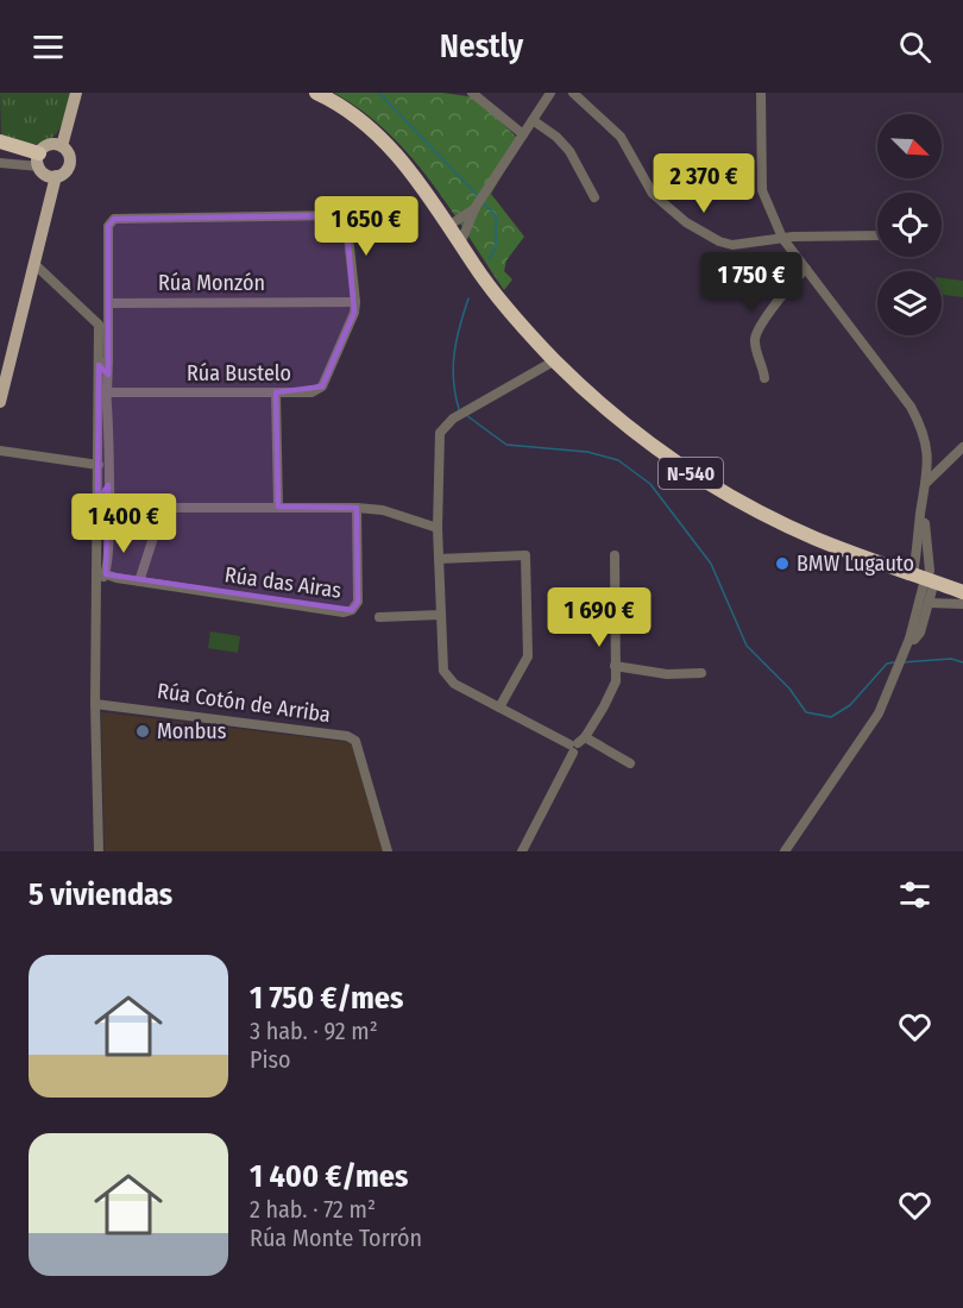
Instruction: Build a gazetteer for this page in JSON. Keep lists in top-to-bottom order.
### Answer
{
  "streets": {
    "highway": ["N-540"],
    "street": [
      "Rúa Monzón",
      "Rúa Bustelo",
      "Rúa das Airas",
      "Rúa Cotón de Arriba"
    ]
  },
  "crossings": [
    ["Rúa Monzón", "Rúa Bustelo"]
  ],
  "places": ["BMW Lugauto", "Monbus"],
  "north": "bottom right",
  "page": {
    "header": "Nestly",
    "price": [
      "2 370 €",
      "1 650 €",
      "1 750 €",
      "1 400 €",
      "1 690 €"
    ],
    "heading": "5 viviendas",
    "list": [
      {
        "name": "1 750 €/mes",
        "note": "3 hab. · 92 m² · Piso"
      },
      {
        "name": "1 400 €/mes",
        "note": "2 hab. · 72 m² · Rúa Monte Torrón"
      }
    ]
  }
}
